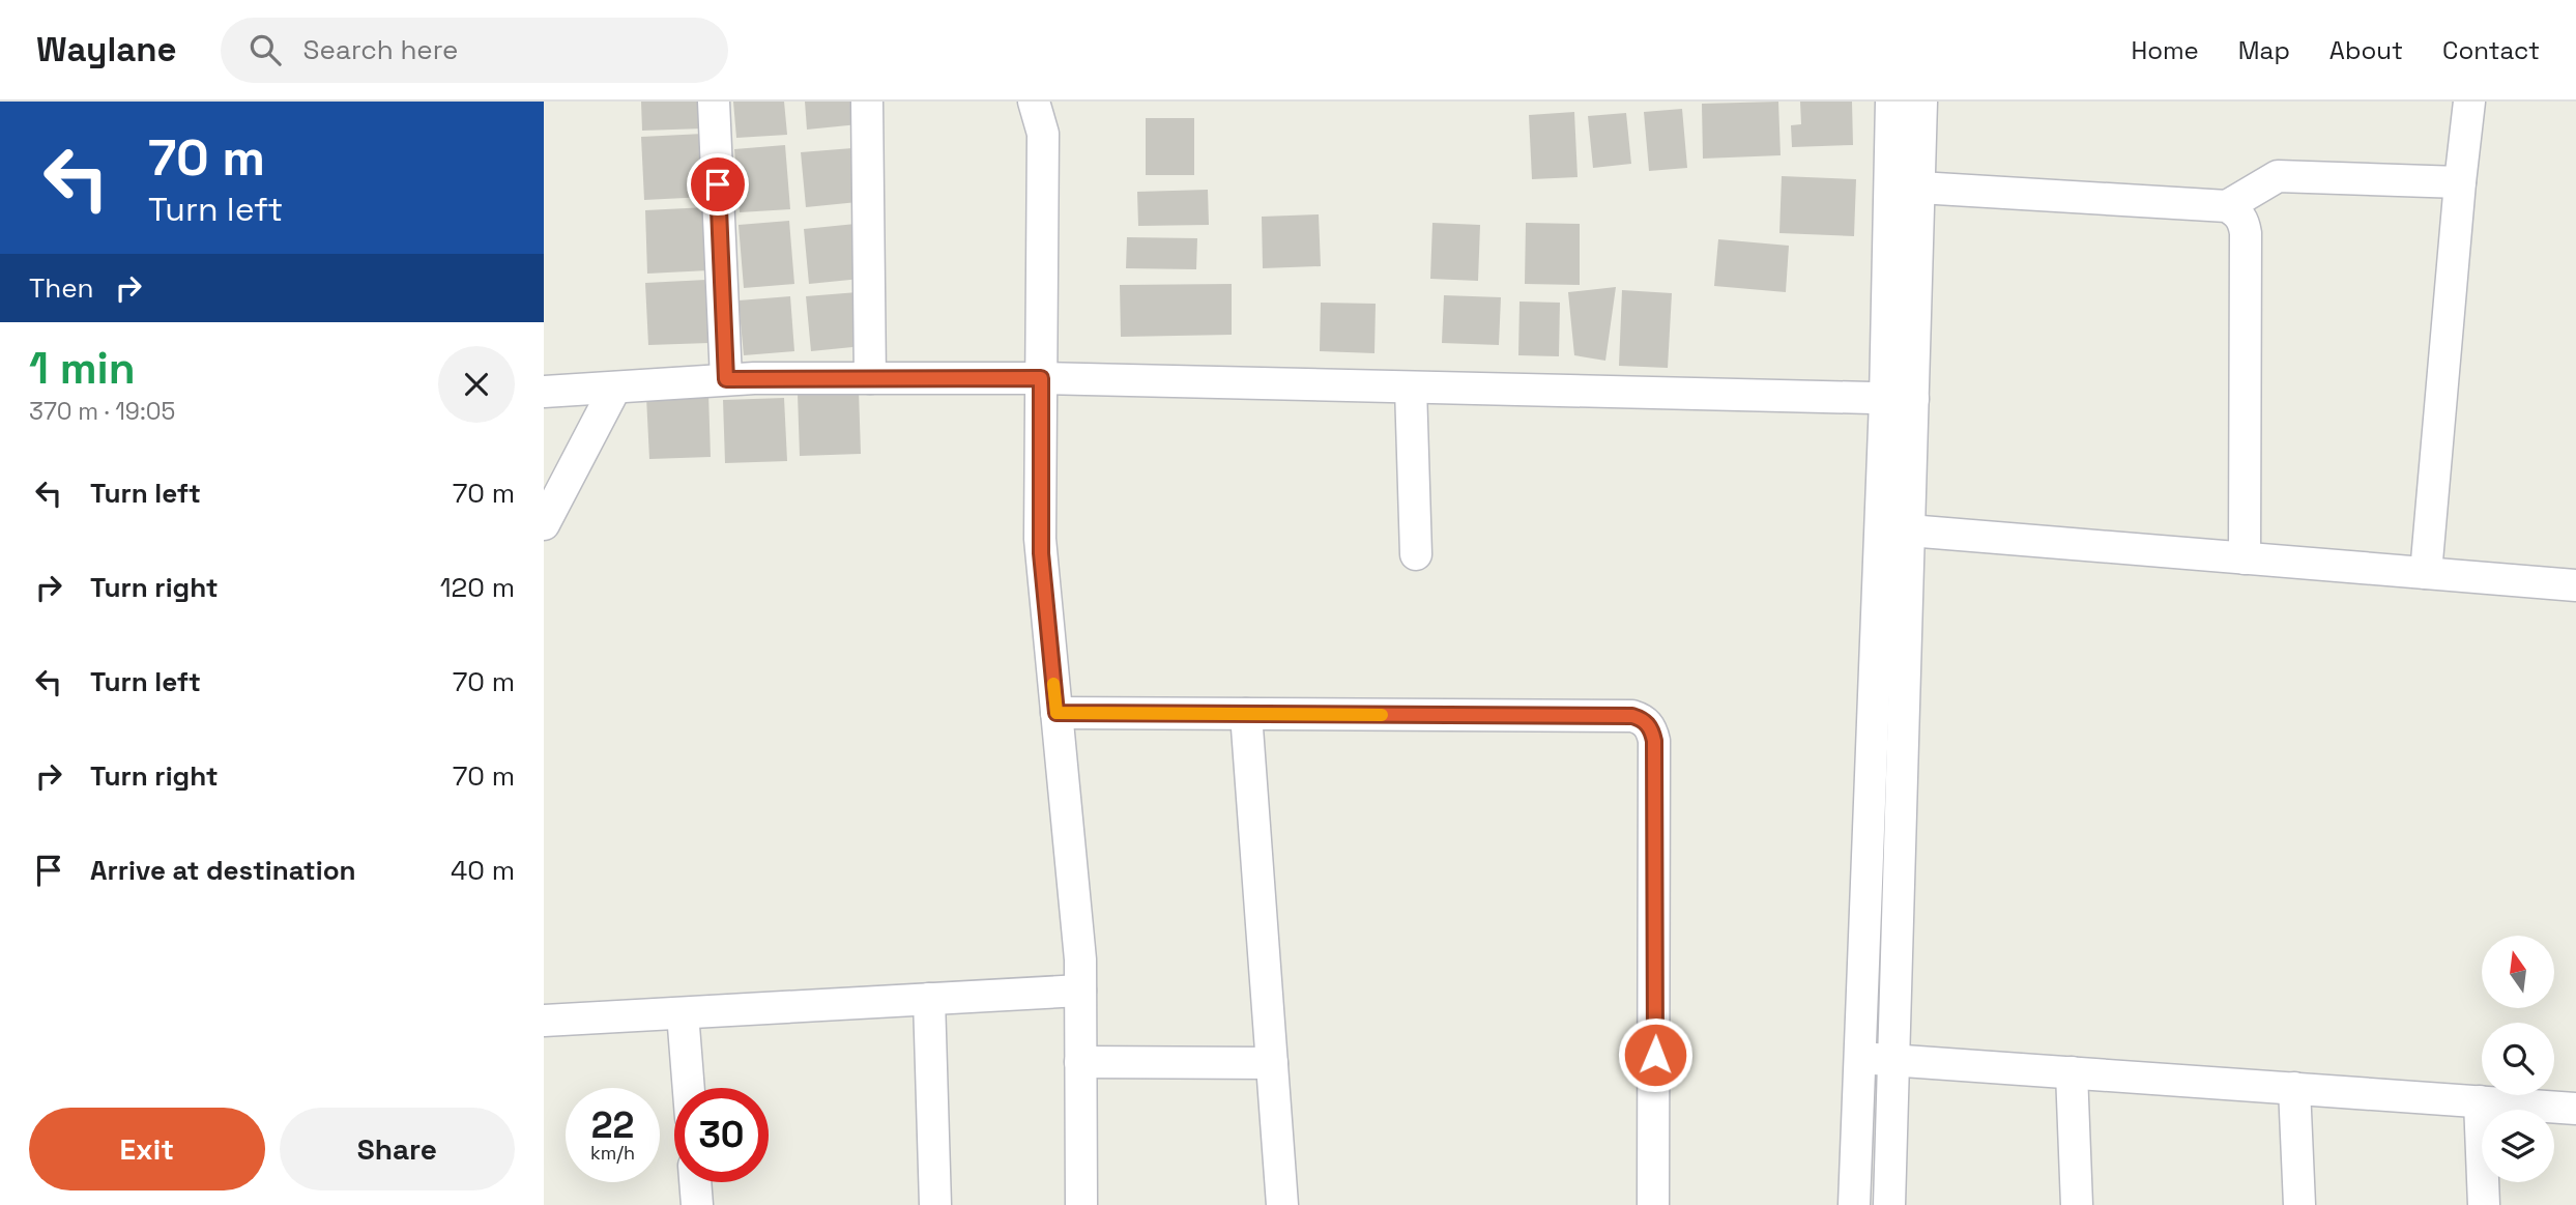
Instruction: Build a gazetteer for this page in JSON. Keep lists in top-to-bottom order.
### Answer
{
  "north": "top",
  "page": {
    "header": "Waylane",
    "search": "Search here",
    "nav": [
      "Home",
      "Map",
      "About",
      "Contact"
    ],
    "turn": ["70 m", "Turn left"],
    "then": "Then",
    "heading": ["1 min", "370 m · 19:05"],
    "list": [
      {
        "name": "Turn left",
        "value": "70 m"
      },
      {
        "name": "Turn right",
        "value": "120 m"
      },
      {
        "name": "Turn left",
        "value": "70 m"
      },
      {
        "name": "Turn right",
        "value": "70 m"
      },
      {
        "name": "Arrive at destination",
        "value": "40 m"
      }
    ],
    "speed": "22 km/h",
    "limit": "30",
    "buttons": ["Exit", "Share"]
  }
}
